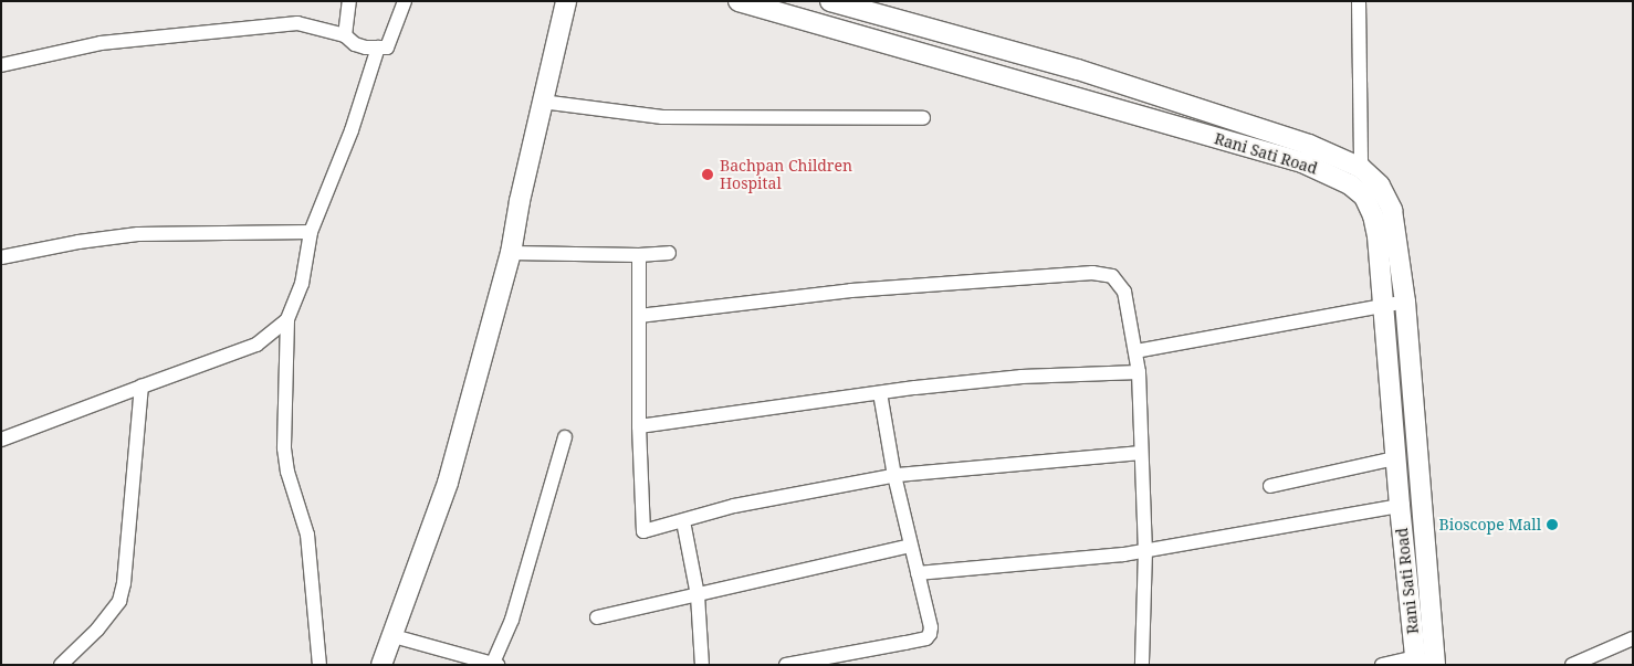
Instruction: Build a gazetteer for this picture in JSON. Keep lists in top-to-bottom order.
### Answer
{
  "streets": {
    "street": ["Rani Sati Road"]
  },
  "places": ["Bachpan Children Hospital", "Bioscope Mall"]
}
